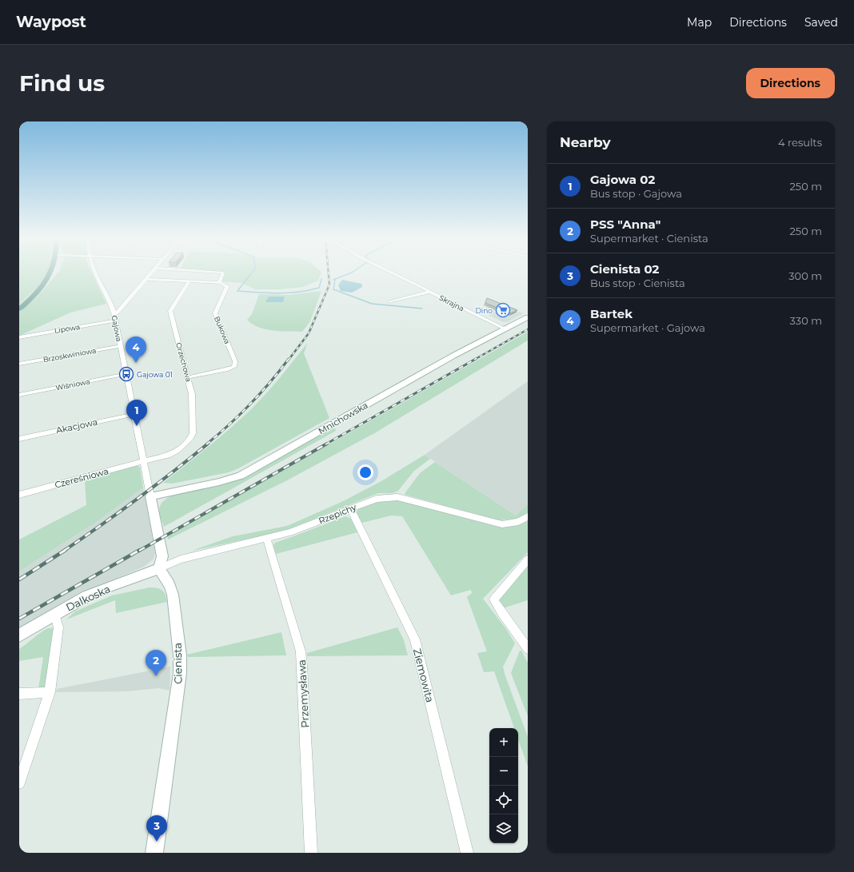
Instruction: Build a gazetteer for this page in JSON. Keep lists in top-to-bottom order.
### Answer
{
  "streets": {
    "street": [
      "Skrajna",
      "Lipowa",
      "Gajowa",
      "Bukowa",
      "Brzoskwiniowa",
      "Orzechowa",
      "Wiśniowa",
      "Mnichowska",
      "Akacjowa",
      "Czereśniowa",
      "Rzepichy",
      "Dalkoska",
      "Cienista",
      "Ziemowita",
      "Przemysława"
    ]
  },
  "crossings": [
    ["Skrajna", "Mnichowska"],
    ["Lipowa", "Gajowa"],
    ["Gajowa", "Brzoskwiniowa"],
    ["Gajowa", "Orzechowa"],
    ["Gajowa", "Wiśniowa"],
    ["Gajowa", "Mnichowska"],
    ["Gajowa", "Akacjowa"],
    ["Gajowa", "Czereśniowa"],
    ["Bukowa", "Orzechowa"],
    ["Orzechowa", "Czereśniowa"],
    ["Rzepichy", "Dalkoska"],
    ["Rzepichy", "Cienista"],
    ["Rzepichy", "Ziemowita"],
    ["Rzepichy", "Przemysława"],
    ["Dalkoska", "Cienista"]
  ],
  "places": {
    "supermarket": ["Dino"],
    "bus stop": ["Gajowa 01"]
  },
  "page": {
    "header": "Waypost",
    "nav": ["Map", "Directions", "Saved"],
    "buttons": "Directions",
    "title": "Find us",
    "heading": ["Nearby", "4 results"],
    "list": [
      {
        "mark": "1",
        "name": "Gajowa 02",
        "note": "Bus stop · Gajowa",
        "value": "250 m"
      },
      {
        "mark": "2",
        "name": "PSS \"Anna\"",
        "note": "Supermarket · Cienista",
        "value": "250 m"
      },
      {
        "mark": "3",
        "name": "Cienista 02",
        "note": "Bus stop · Cienista",
        "value": "300 m"
      },
      {
        "mark": "4",
        "name": "Bartek",
        "note": "Supermarket · Gajowa",
        "value": "330 m"
      }
    ],
    "pins": [
      "4",
      "1",
      "2",
      "3"
    ],
    "map_buttons": ["+", "−"]
  }
}
